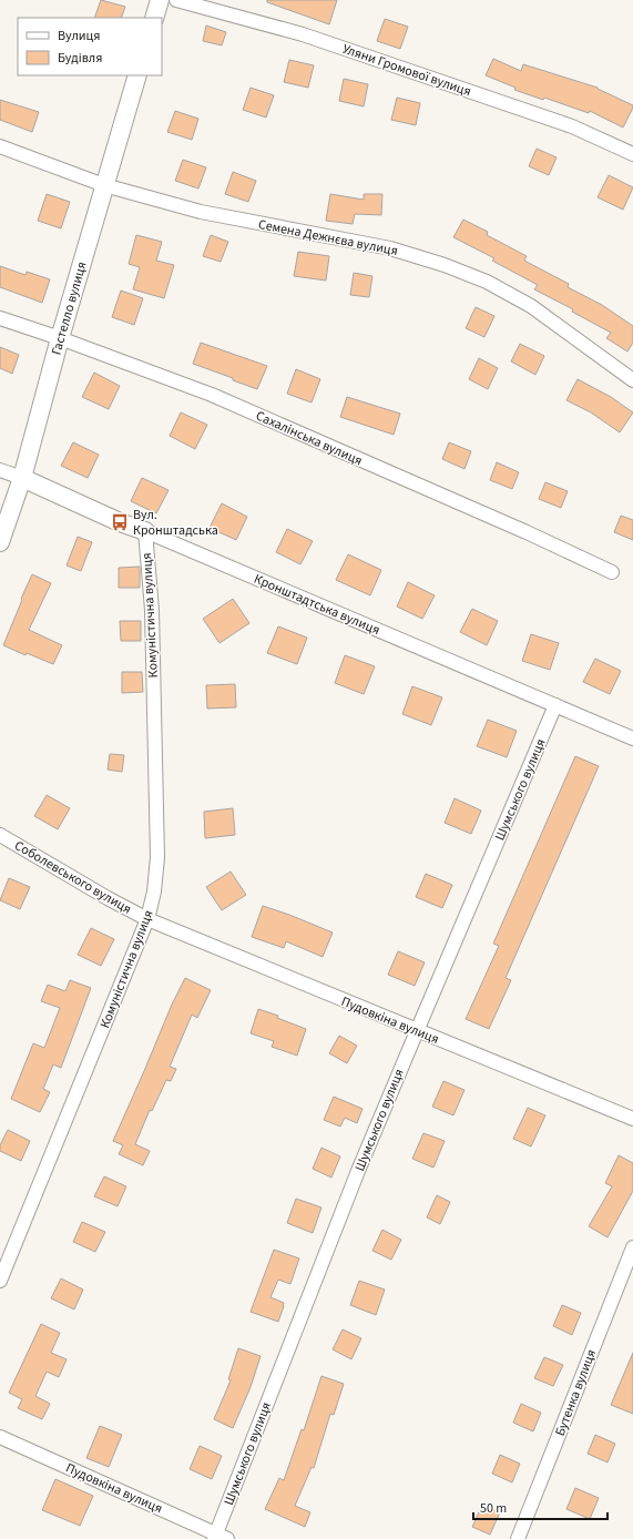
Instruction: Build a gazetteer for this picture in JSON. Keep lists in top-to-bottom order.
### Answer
{
  "streets": {
    "street": [
      "Уляни Громової вулиця",
      "Семена Дежнєва вулиця",
      "Гастелло вулиця",
      "Сахалінська вулиця",
      "Кронштадтська вулиця",
      "Комуністична вулиця",
      "Шумського вулиця",
      "Соболевського вулиця",
      "Пудовкіна вулиця",
      "Бутенка вулиця"
    ]
  },
  "crossings": [
    ["Семена Дежнєва вулиця", "Гастелло вулиця"],
    ["Гастелло вулиця", "Сахалінська вулиця"],
    ["Гастелло вулиця", "Кронштадтська вулиця"],
    ["Кронштадтська вулиця", "Комуністична вулиця"],
    ["Кронштадтська вулиця", "Шумського вулиця"],
    ["Комуністична вулиця", "Соболевського вулиця"],
    ["Комуністична вулиця", "Пудовкіна вулиця"],
    ["Шумського вулиця", "Пудовкіна вулиця"],
    ["Соболевського вулиця", "Пудовкіна вулиця"]
  ],
  "places": {
    "bus stop": ["Вул. Кронштадська"]
  },
  "legend": ["Вулиця", "Будівля"],
  "scale_bar": "50 m"
}
